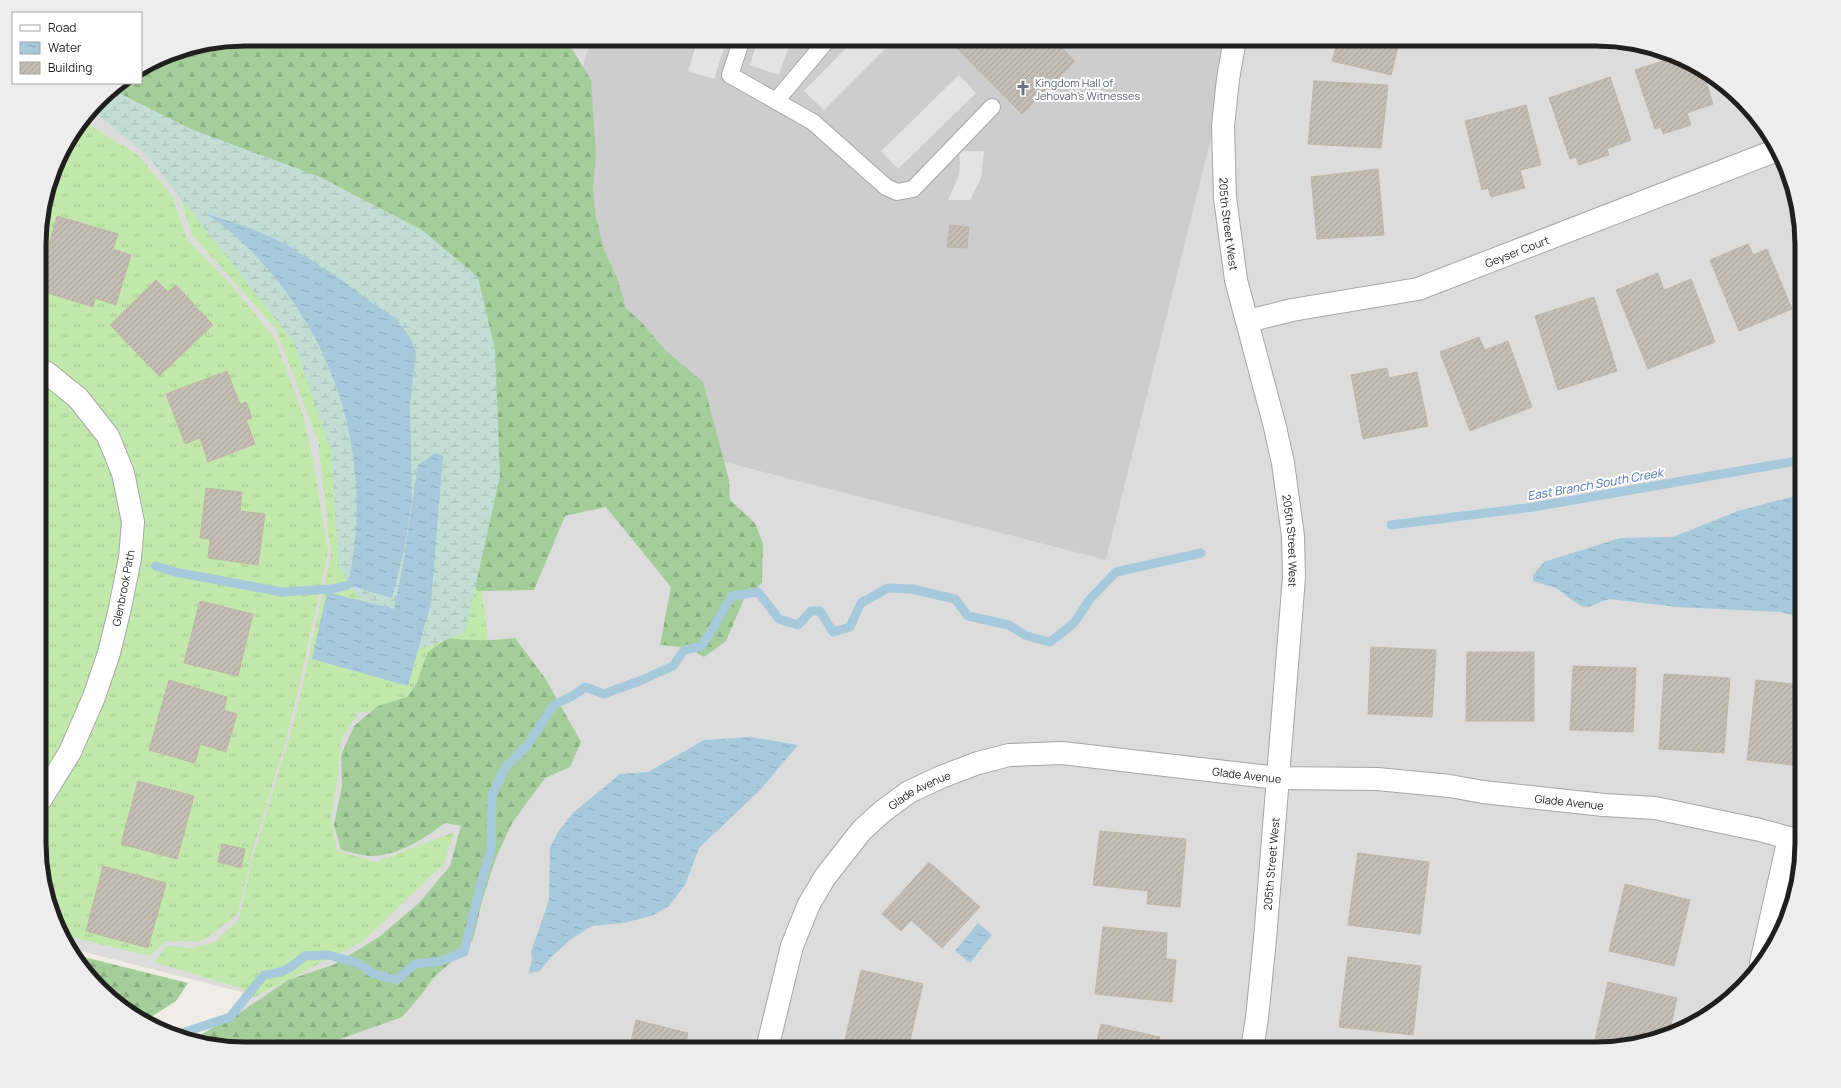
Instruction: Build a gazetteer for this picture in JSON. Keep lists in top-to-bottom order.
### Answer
{
  "streets": {
    "street": [
      "205th Street West",
      "Geyser Court",
      "Glenbrook Path",
      "Glade Avenue"
    ]
  },
  "crossings": [
    ["205th Street West", "Geyser Court"],
    ["205th Street West", "Glade Avenue"]
  ],
  "water": ["East Branch South Creek"],
  "places": {
    "church": ["Kingdom Hall of Jehovah's Witnesses"]
  },
  "legend": ["Road", "Water", "Building"]
}
